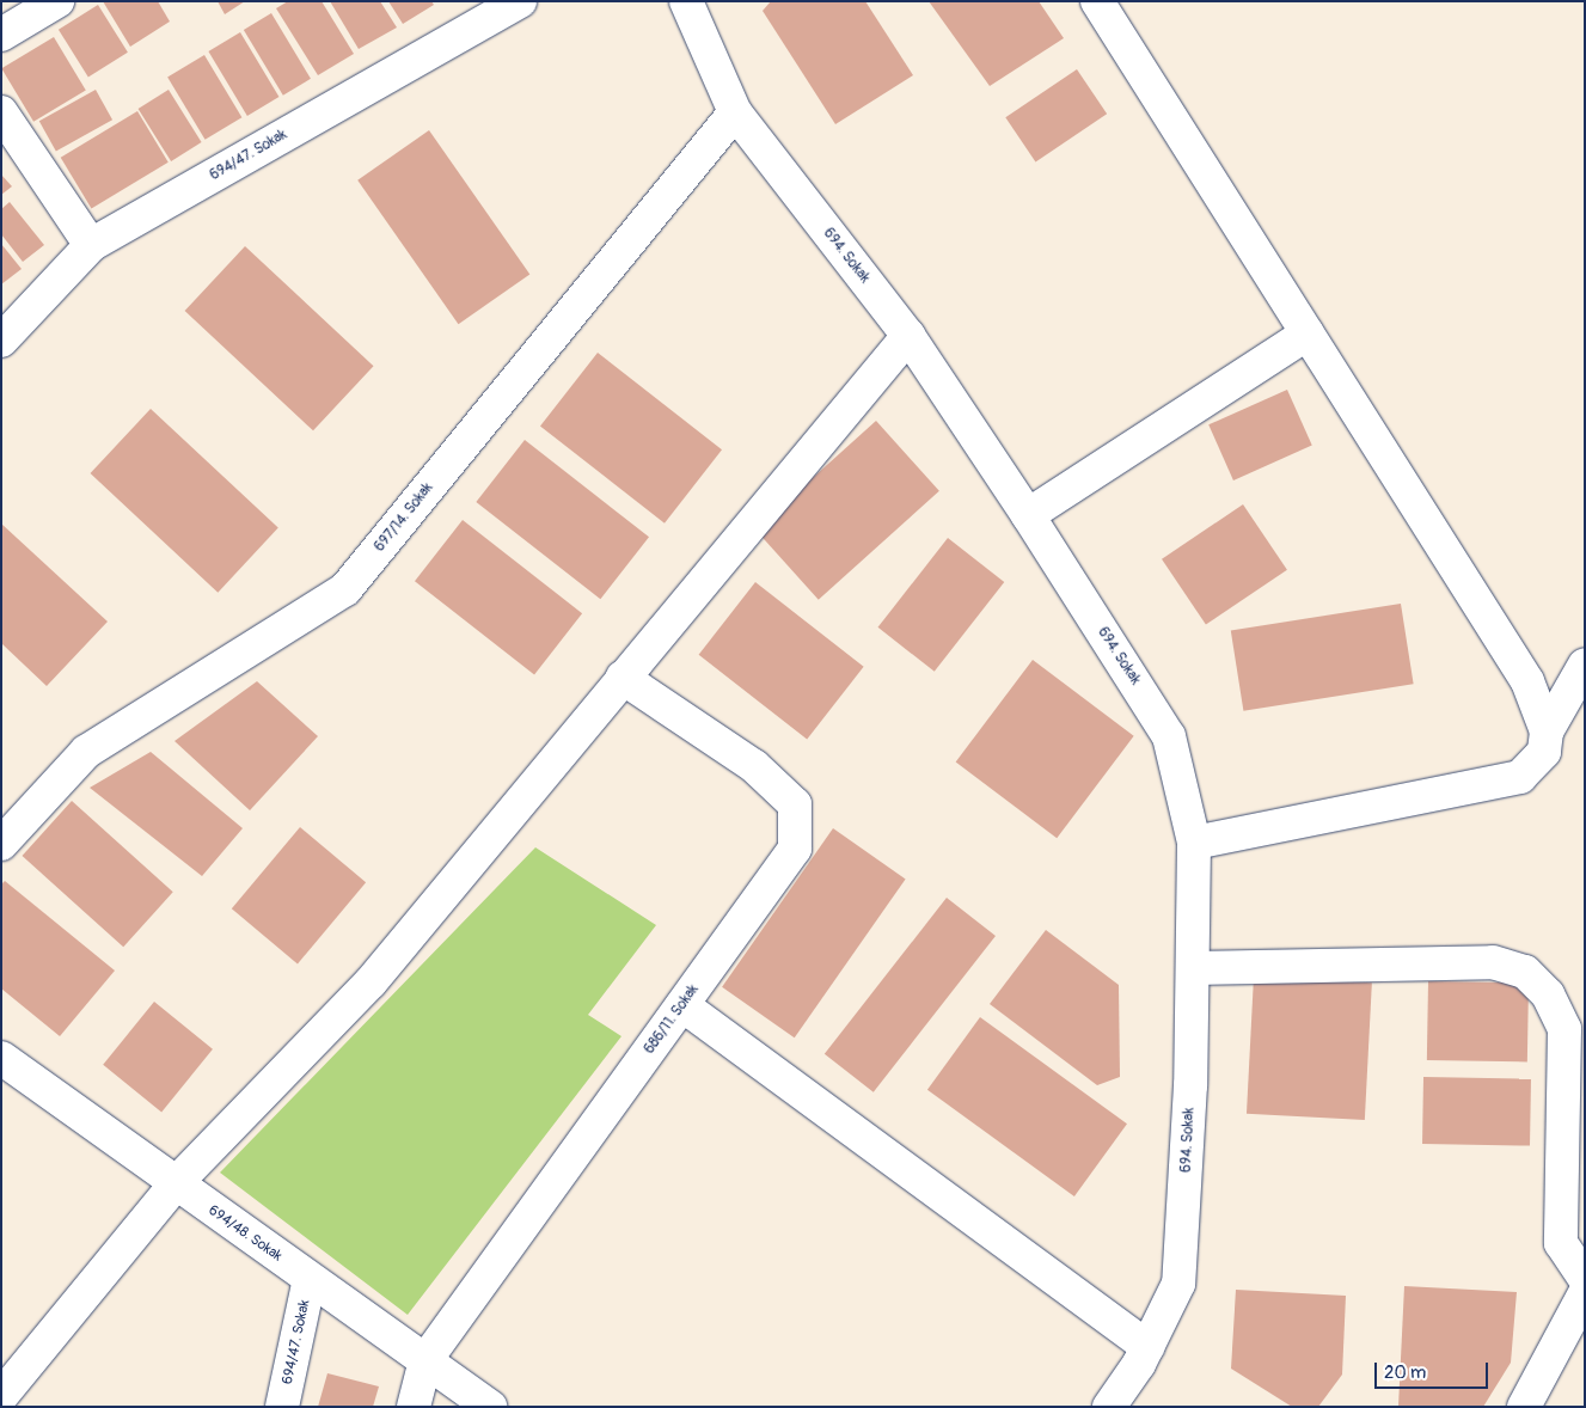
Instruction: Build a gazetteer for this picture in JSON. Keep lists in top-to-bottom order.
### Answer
{
  "streets": {
    "street": [
      "694/47. Sokak",
      "694. Sokak",
      "697/14. Sokak",
      "686/11. Sokak",
      "694/48. Sokak"
    ]
  },
  "crossings": [
    ["694/47. Sokak", "694/48. Sokak"],
    ["694. Sokak", "697/14. Sokak"],
    ["686/11. Sokak", "694/48. Sokak"]
  ],
  "scale_bar": "20 m"
}
